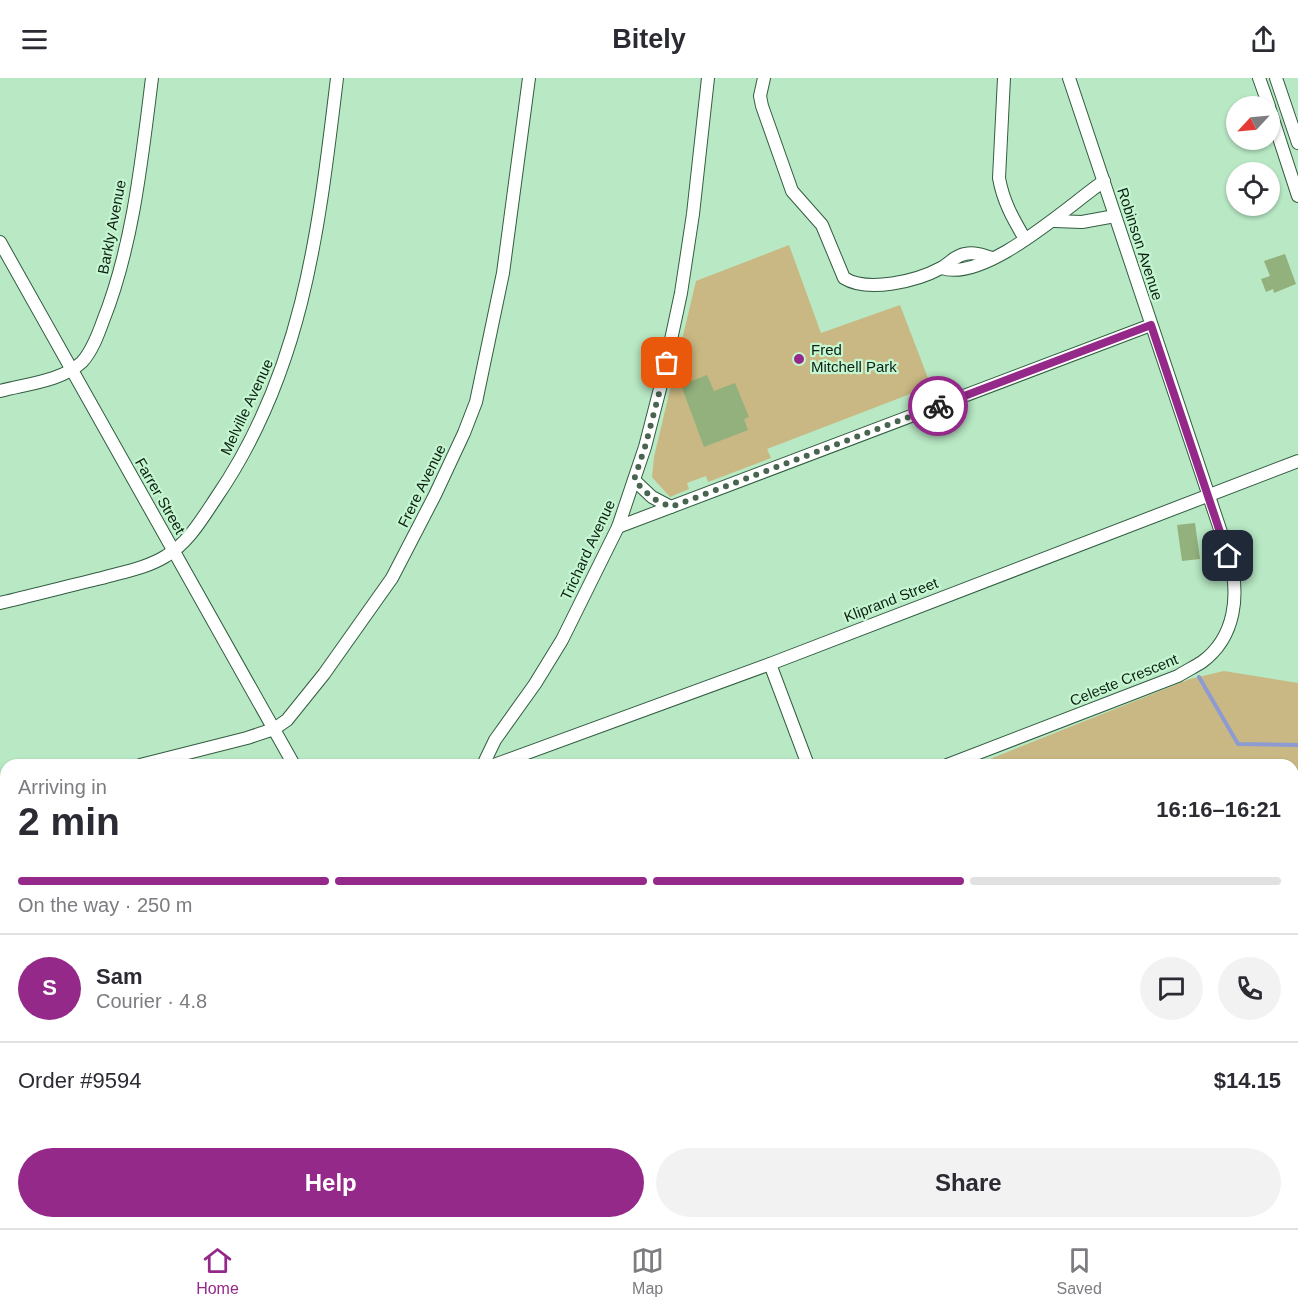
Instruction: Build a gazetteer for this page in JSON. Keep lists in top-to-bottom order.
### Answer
{
  "streets": {
    "street": [
      "Barkly Avenue",
      "Robinson Avenue",
      "Melville Avenue",
      "Frere Avenue",
      "Farrer Street",
      "Trichard Avenue",
      "Kliprand Street",
      "Celeste Crescent"
    ]
  },
  "crossings": [
    ["Barkly Avenue", "Farrer Street"],
    ["Robinson Avenue", "Kliprand Street"],
    ["Robinson Avenue", "Celeste Crescent"],
    ["Melville Avenue", "Farrer Street"],
    ["Frere Avenue", "Farrer Street"]
  ],
  "places": ["Fred Mitchell Park"],
  "north": "bottom left",
  "page": {
    "header": "Bitely",
    "heading": ["2 min", "Arriving in", "16:16–16:21"],
    "panel": [
      "Sam",
      "Courier · 4.8",
      "Order #9594",
      "$14.15"
    ],
    "bar": "On the way · 250 m",
    "round": "S",
    "buttons": ["Help", "Share"],
    "tabs": ["Home", "Map", "Saved"]
  }
}
